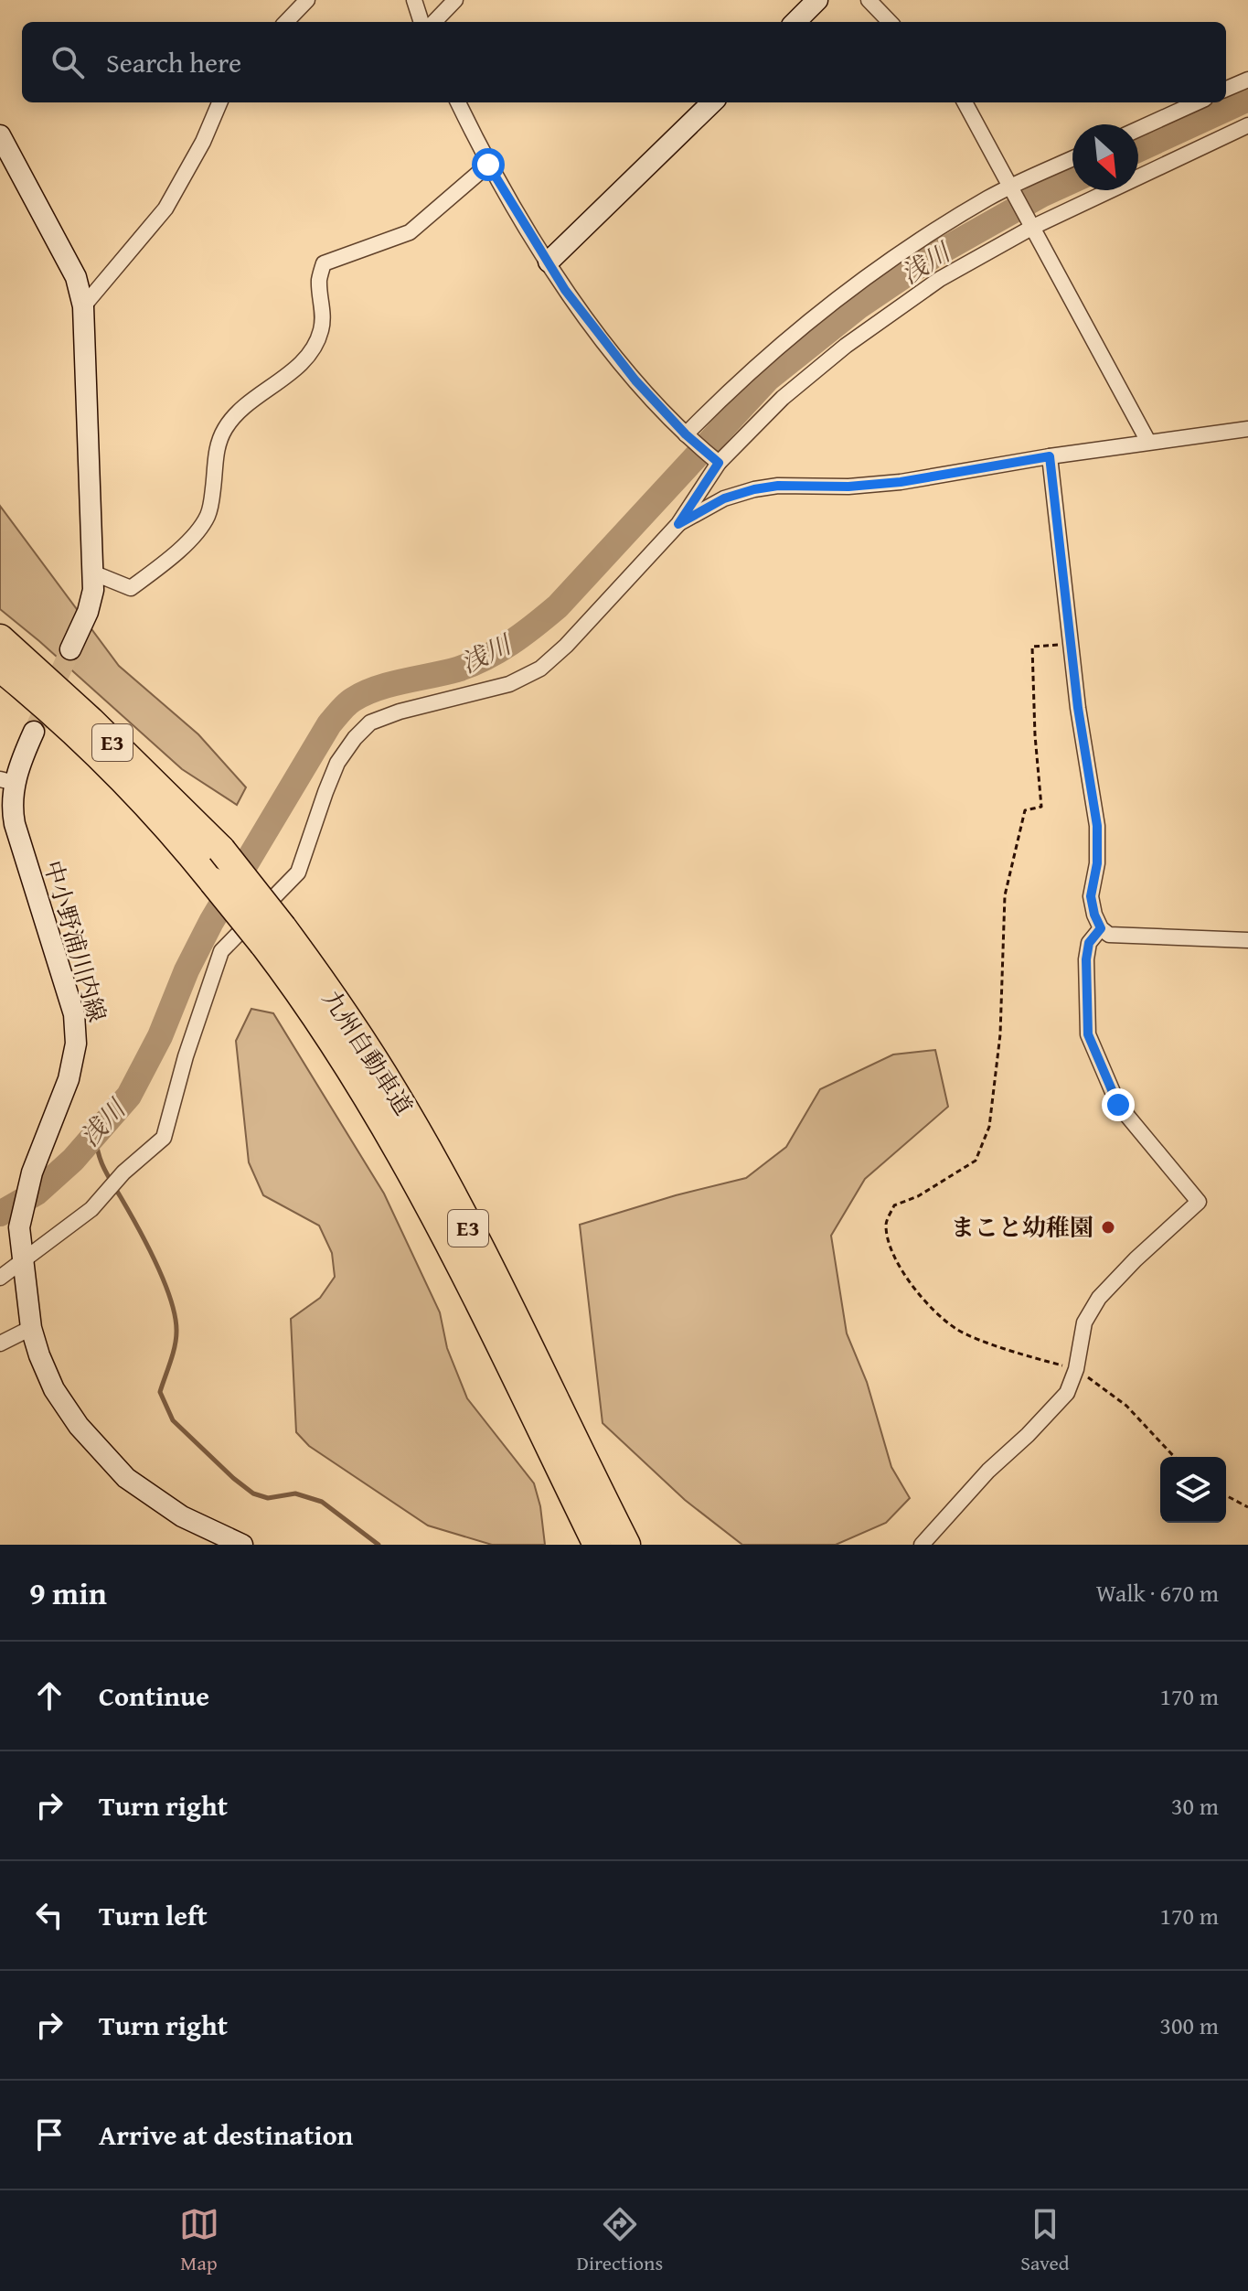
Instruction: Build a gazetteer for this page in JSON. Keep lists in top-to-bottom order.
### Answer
{
  "streets": {
    "highway": ["E3", "九州自動車道"],
    "main road": ["中小野浦川内線"]
  },
  "water": ["浅川"],
  "places": ["まこと幼稚園"],
  "north": "bottom right",
  "page": {
    "search": "Search here",
    "heading": ["9 min", "Walk · 670 m"],
    "list": [
      ["Continue", "170 m"],
      ["Turn right", "30 m"],
      ["Turn left", "170 m"],
      ["Turn right", "300 m"],
      "Arrive at destination"
    ],
    "nav": ["Map", "Directions", "Saved"]
  }
}
